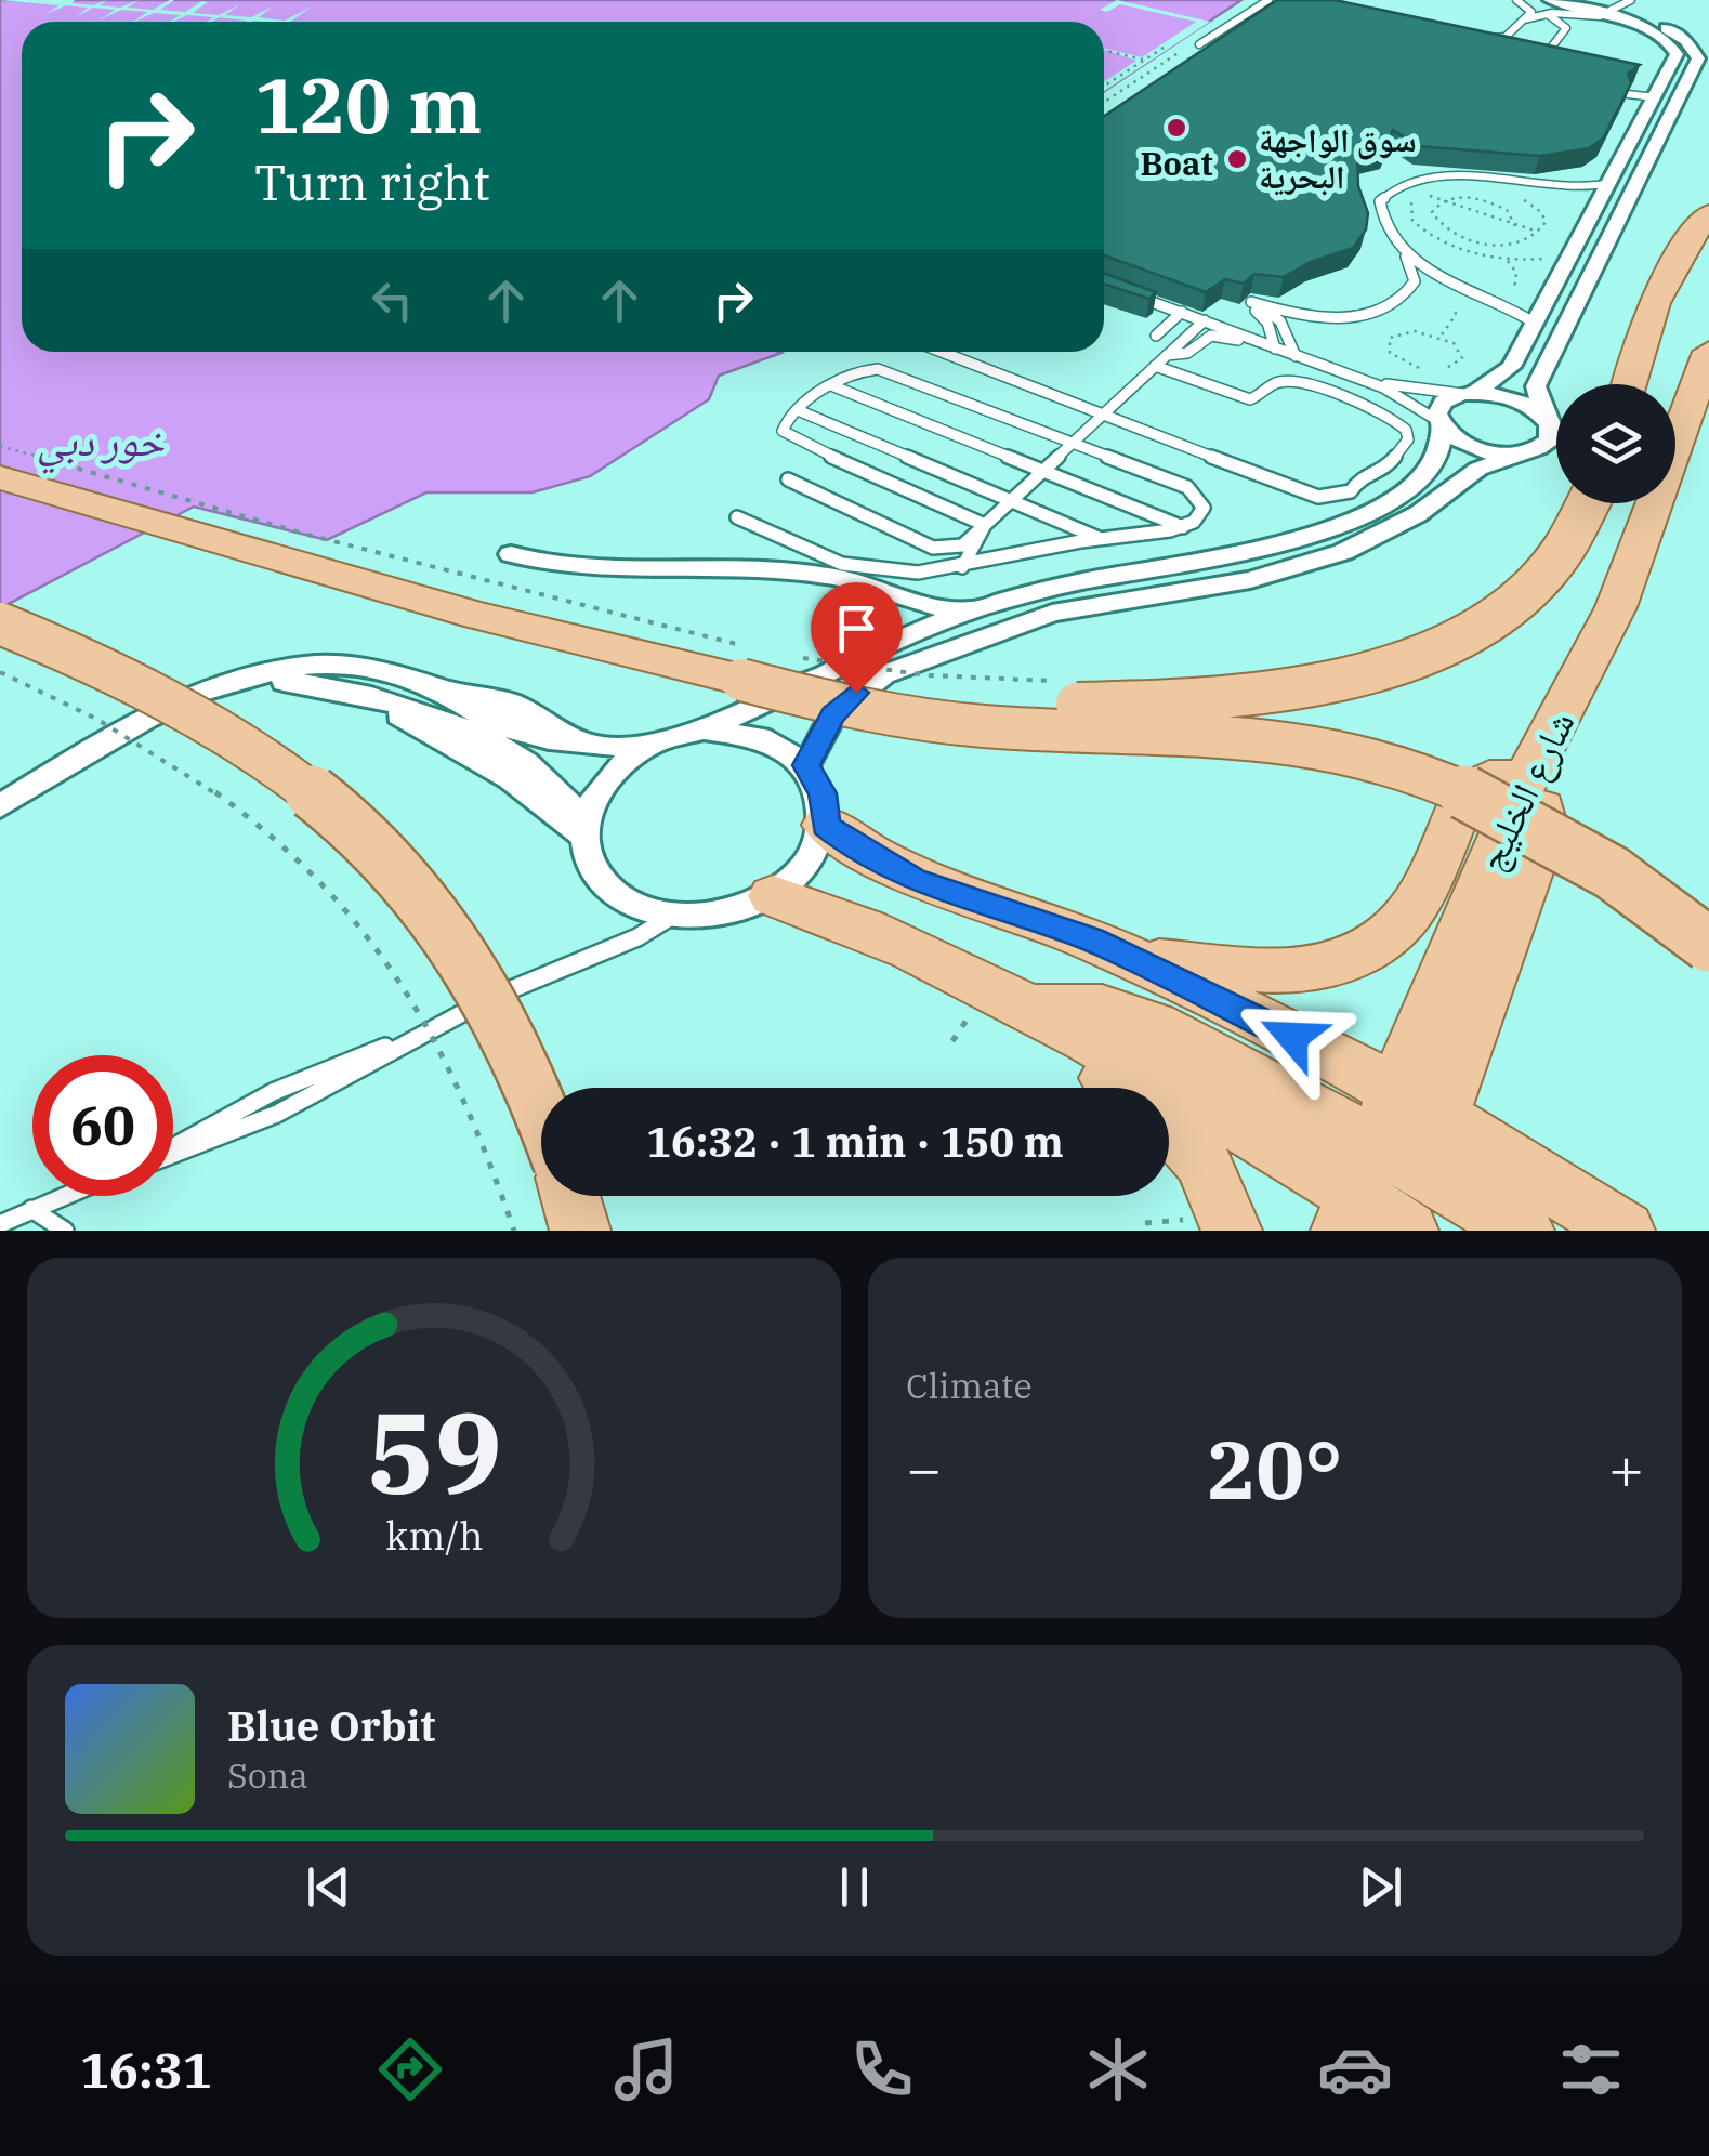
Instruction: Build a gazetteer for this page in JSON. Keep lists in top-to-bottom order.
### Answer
{
  "streets": {
    "main road": ["شارع الخليج"]
  },
  "water": ["خور دبي"],
  "places": ["Boat", "سوق الواجهة البحرية"],
  "page": {
    "turn": ["120 m", "Turn right"],
    "limit": "60",
    "trip": "16:32 · 1 min · 150 m",
    "tile": "Climate",
    "heat": ["−", "20°", "+"],
    "song": ["Blue Orbit", "Sona"],
    "tabs": "16:31",
    "gauge": ["59", "km/h"]
  }
}
